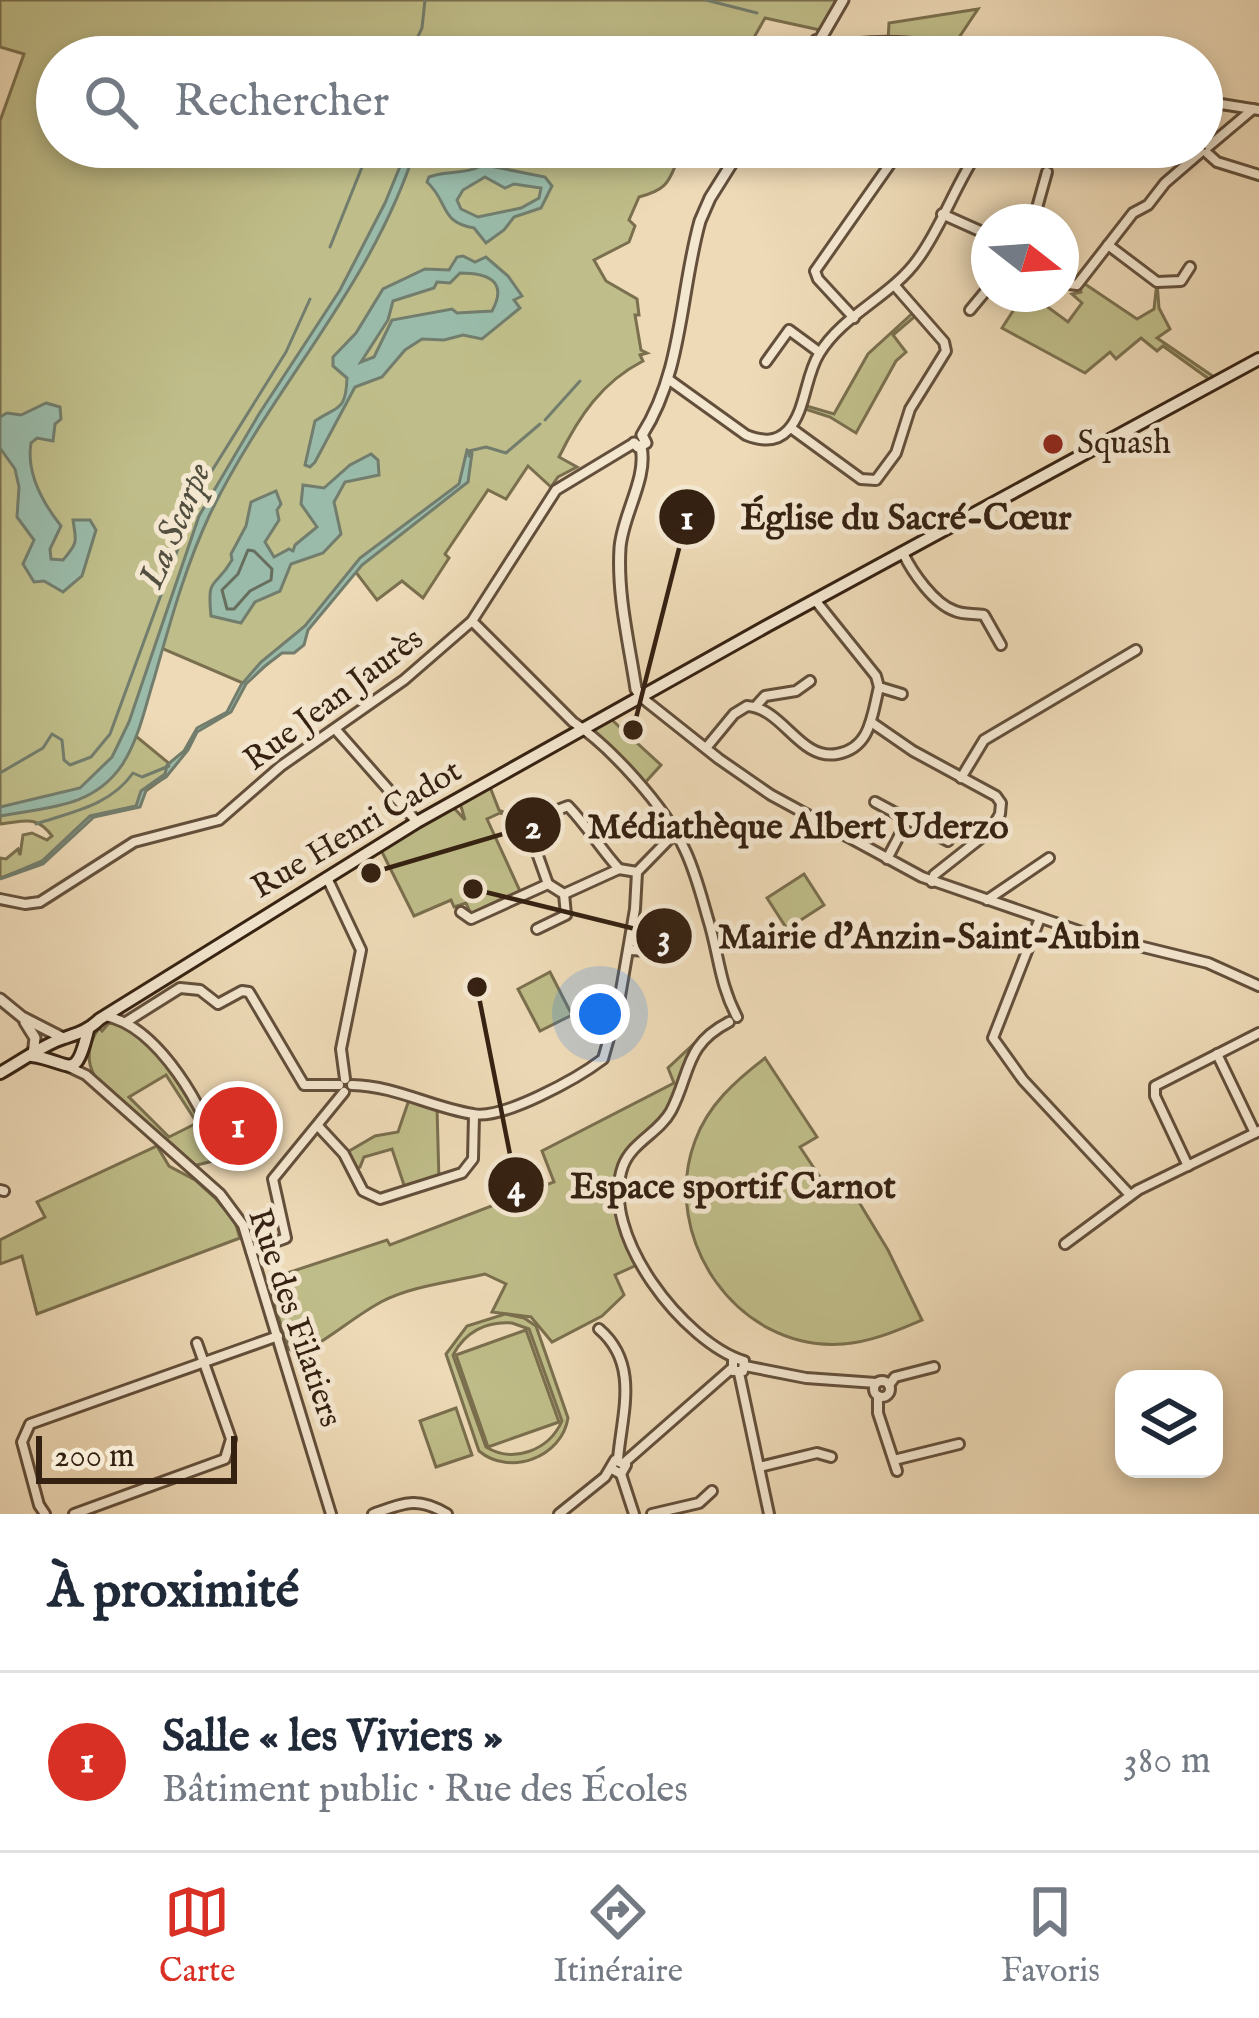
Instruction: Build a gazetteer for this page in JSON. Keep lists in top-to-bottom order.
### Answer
{
  "streets": {
    "main road": ["Rue Henri Cadot"],
    "street": ["Rue Jean Jaurès", "Rue des Filatiers"]
  },
  "water": ["La Scarpe"],
  "places": [
    "Squash",
    "Église du Sacré-Cœur",
    "Médiathèque Albert Uderzo",
    "Mairie d'Anzin-Saint-Aubin",
    "Espace sportif Carnot"
  ],
  "scale_bar": "200 m",
  "north": "right",
  "page": {
    "search": "Rechercher",
    "pins": "1",
    "scale": "200 m",
    "heading": "À proximité",
    "list": [
      {
        "mark": "1",
        "name": "Salle « les Viviers »",
        "note": "Bâtiment public · Rue des Écoles",
        "value": "380 m"
      }
    ],
    "nav": ["Carte", "Itinéraire", "Favoris"]
  }
}
